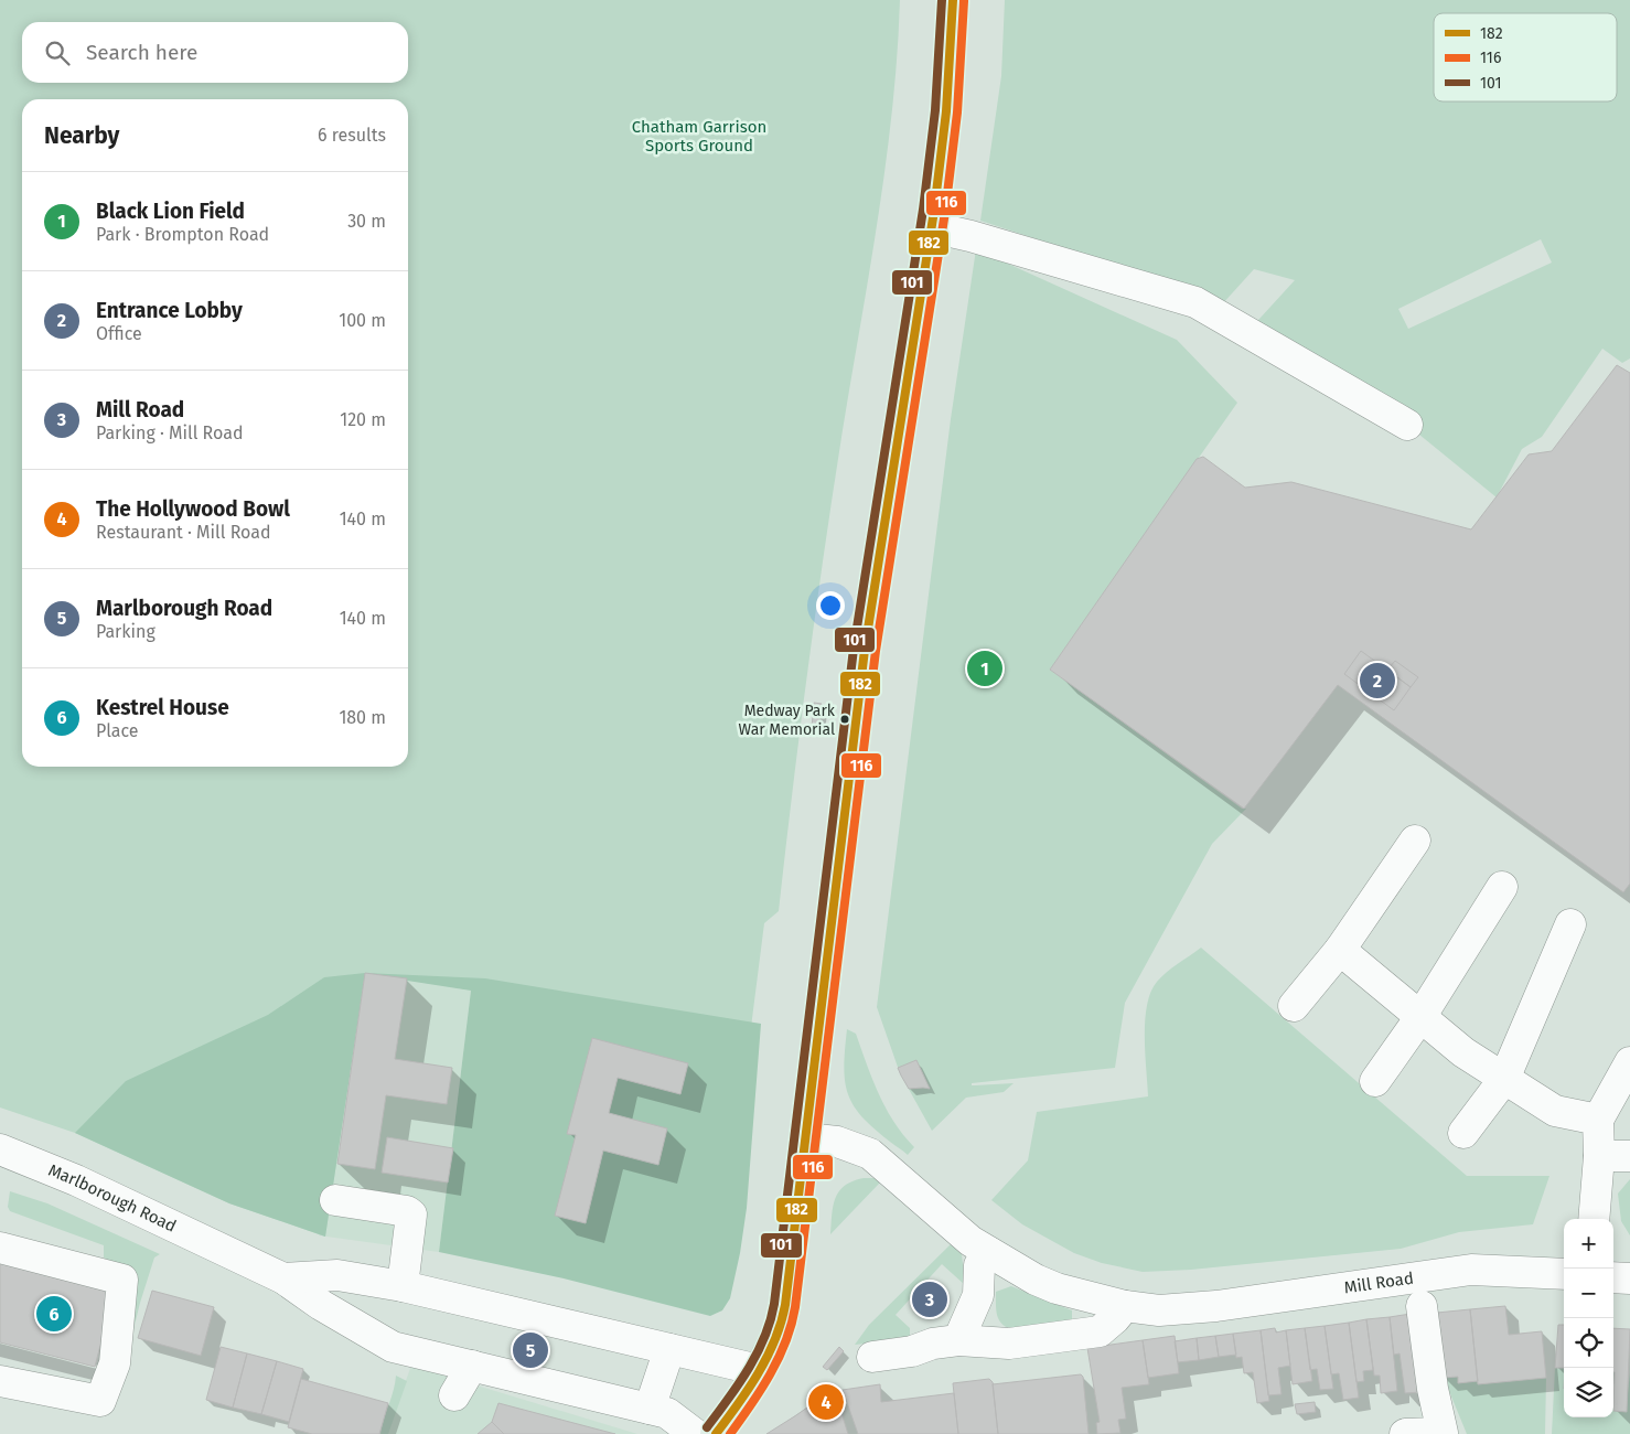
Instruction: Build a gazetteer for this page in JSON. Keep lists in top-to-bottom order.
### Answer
{
  "streets": {
    "street": ["Marlborough Road", "Mill Road"]
  },
  "parks": ["Chatham Garrison Sports Ground"],
  "places": ["Medway Park War Memorial"],
  "lines": ["transit line 182", "transit line 101", "transit line 116"],
  "legend": ["182", "116", "101"],
  "page": {
    "search": "Search here",
    "heading": ["Nearby", "6 results"],
    "list": [
      {
        "mark": "1",
        "name": "Black Lion Field",
        "note": "Park · Brompton Road",
        "value": "30 m"
      },
      {
        "mark": "2",
        "name": "Entrance Lobby",
        "note": "Office",
        "value": "100 m"
      },
      {
        "mark": "3",
        "name": "Mill Road",
        "note": "Parking · Mill Road",
        "value": "120 m"
      },
      {
        "mark": "4",
        "name": "The Hollywood Bowl",
        "note": "Restaurant · Mill Road",
        "value": "140 m"
      },
      {
        "mark": "5",
        "name": "Marlborough Road",
        "note": "Parking",
        "value": "140 m"
      },
      {
        "mark": "6",
        "name": "Kestrel House",
        "note": "Place",
        "value": "180 m"
      }
    ],
    "pins": [
      "1",
      "2",
      "3",
      "6",
      "5",
      "4"
    ],
    "map_buttons": ["+", "−"]
  }
}
